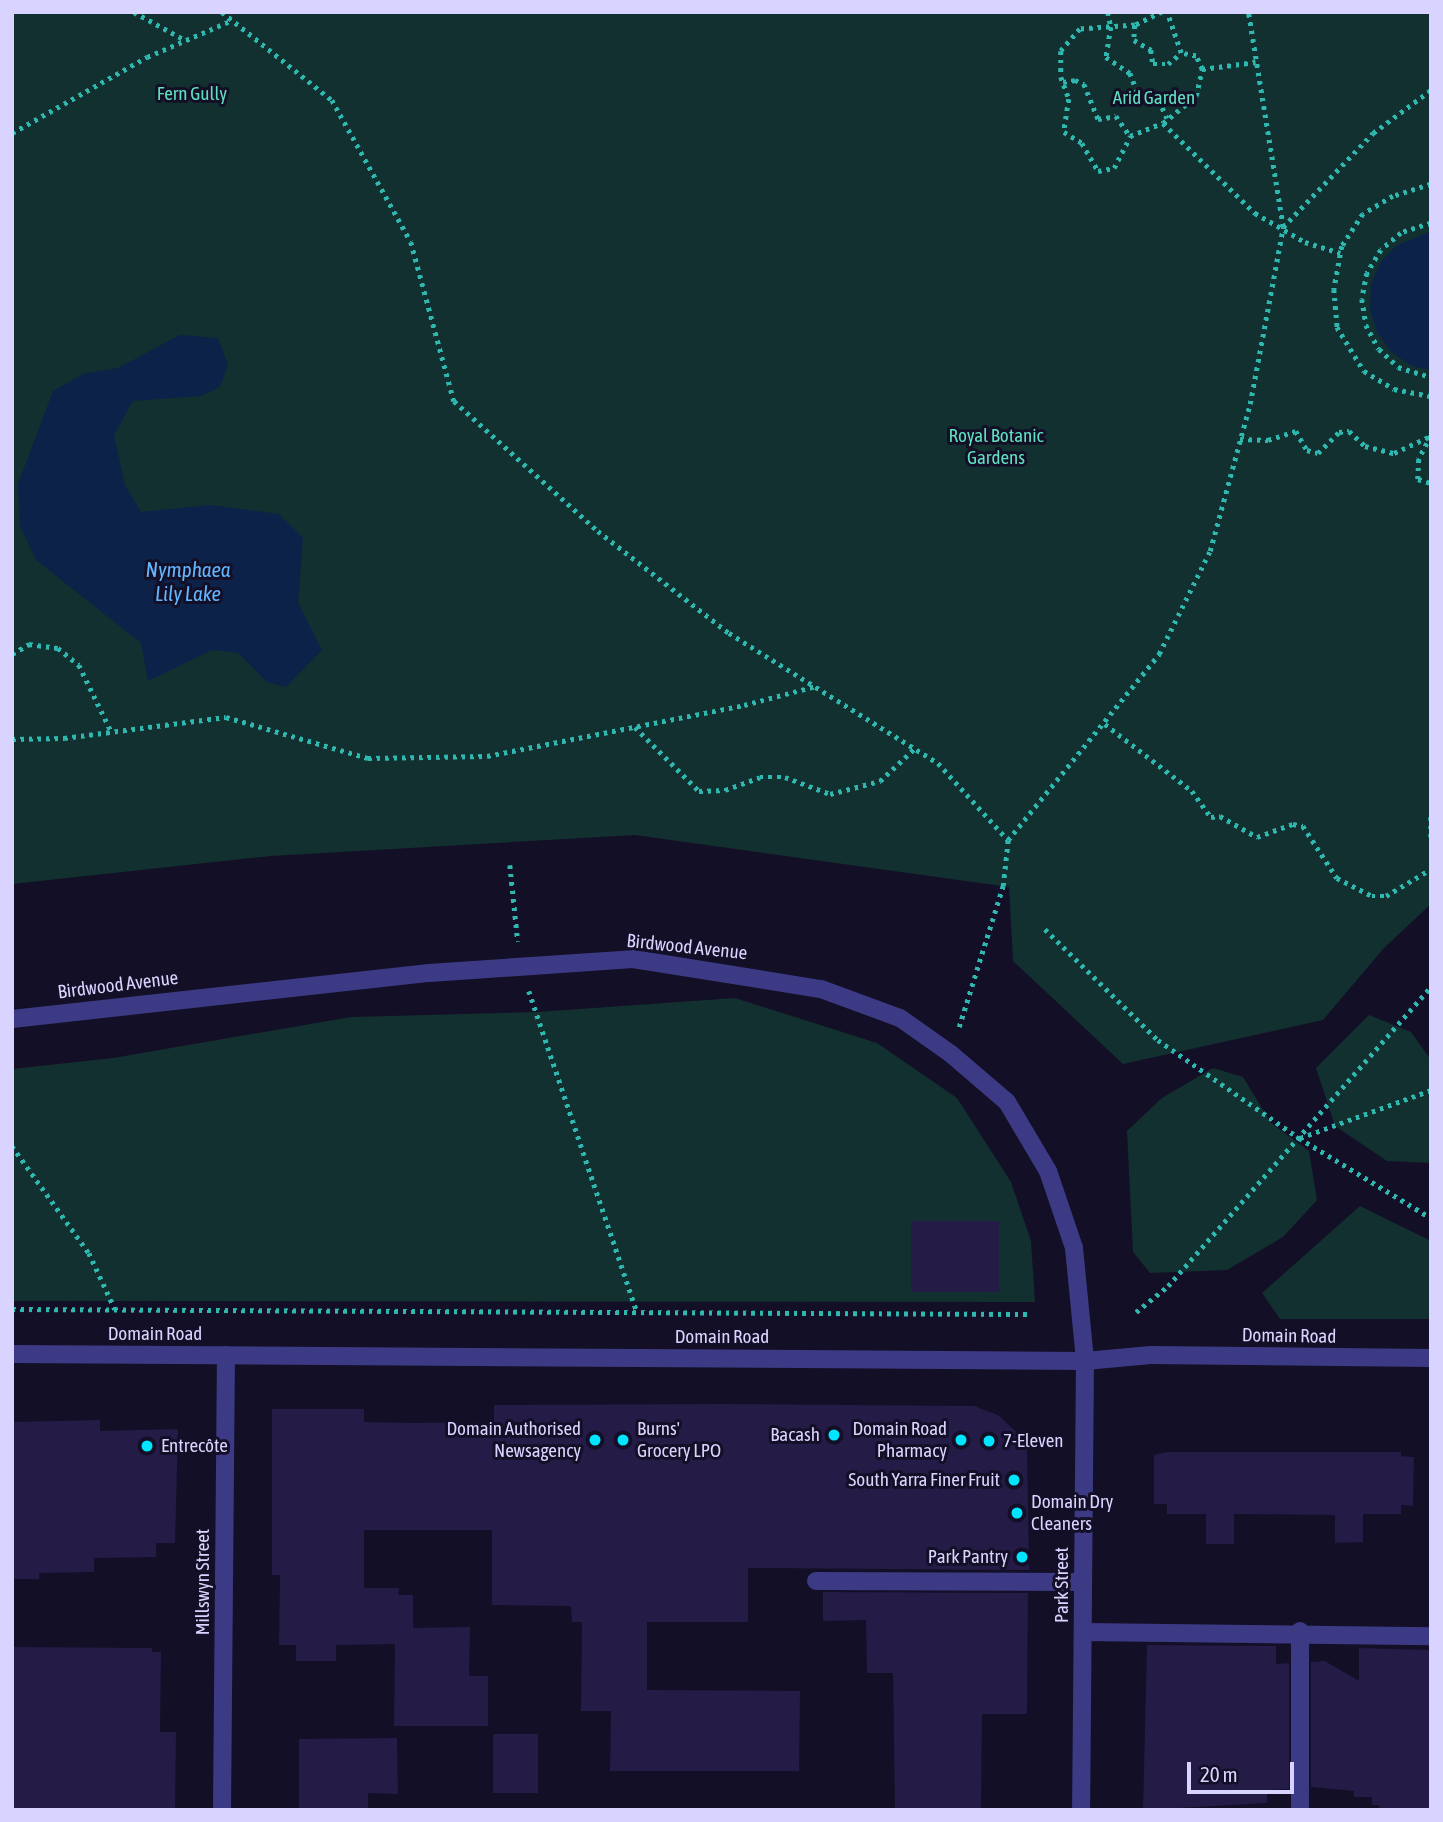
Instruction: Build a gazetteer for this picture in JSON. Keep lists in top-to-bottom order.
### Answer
{
  "streets": {
    "street": [
      "Birdwood Avenue",
      "Domain Road",
      "Millswyn Street",
      "Park Street"
    ]
  },
  "crossings": [
    ["Birdwood Avenue", "Domain Road"],
    ["Birdwood Avenue", "Park Street"],
    ["Domain Road", "Millswyn Street"],
    ["Domain Road", "Park Street"]
  ],
  "water": ["Nymphaea Lily Lake"],
  "parks": ["Fern Gully", "Arid Garden", "Royal Botanic Gardens"],
  "places": [
    "Bacash",
    "Domain Authorised Newsagency",
    "Burns' Grocery LPO",
    "Domain Road Pharmacy",
    "7-Eleven",
    "Entrecôte",
    "South Yarra Finer Fruit",
    "Domain Dry Cleaners",
    "Park Pantry"
  ],
  "scale_bar": "20 m"
}
